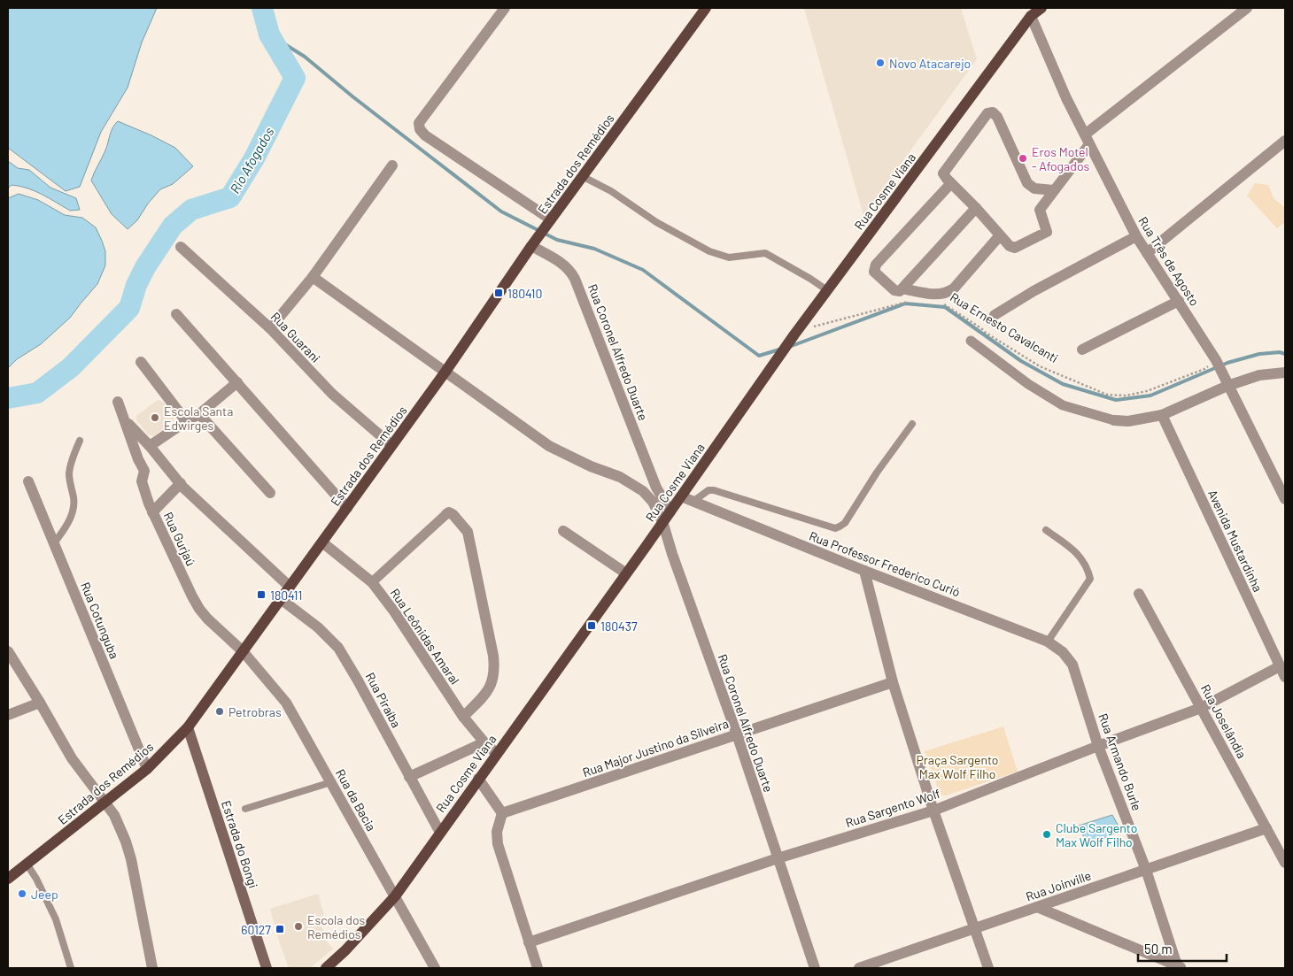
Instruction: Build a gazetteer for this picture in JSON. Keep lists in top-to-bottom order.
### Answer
{
  "streets": {
    "main road": ["Estrada dos Remédios", "Rua Cosme Viana", "Estrada do Bongi"],
    "street": [
      "Rua Três de Agosto",
      "Rua Guarani",
      "Rua Coronel Alfredo Duarte",
      "Rua Gurjaú",
      "Avenida Mustardinha",
      "Rua Professor Frederico Curió",
      "Rua Cotunguba",
      "Rua Leônidas Amaral",
      "Rua Piraíba",
      "Rua Joselândia",
      "Rua Major Justino da Silveira",
      "Rua Armando Burle",
      "Rua da Bacia",
      "Rua Sargento Wolf",
      "Rua Joinville"
    ],
    "path": ["Rua Ernesto Cavalcanti"]
  },
  "crossings": [
    ["Estrada dos Remédios", "Rua Guarani"],
    ["Estrada dos Remédios", "Rua Coronel Alfredo Duarte"],
    ["Estrada dos Remédios", "Rua Gurjaú"],
    ["Estrada dos Remédios", "Rua Cotunguba"],
    ["Estrada dos Remédios", "Rua Leônidas Amaral"],
    ["Estrada dos Remédios", "Rua Piraíba"],
    ["Estrada dos Remédios", "Rua da Bacia"],
    ["Estrada dos Remédios", "Estrada do Bongi"],
    ["Rua Cosme Viana", "Rua Três de Agosto"],
    ["Rua Cosme Viana", "Rua Coronel Alfredo Duarte"],
    ["Rua Cosme Viana", "Rua Professor Frederico Curió"],
    ["Rua Cosme Viana", "Rua Leônidas Amaral"],
    ["Rua Cosme Viana", "Rua Piraíba"],
    ["Rua Cosme Viana", "Rua da Bacia"],
    ["Rua Três de Agosto", "Rua Ernesto Cavalcanti"],
    ["Rua Coronel Alfredo Duarte", "Rua Major Justino da Silveira"],
    ["Rua Coronel Alfredo Duarte", "Rua Sargento Wolf"],
    ["Rua Gurjaú", "Rua da Bacia"],
    ["Avenida Mustardinha", "Rua Sargento Wolf"],
    ["Rua Professor Frederico Curió", "Rua Armando Burle"],
    ["Rua Joselândia", "Rua Sargento Wolf"],
    ["Rua Joselândia", "Rua Joinville"],
    ["Rua Armando Burle", "Rua Sargento Wolf"],
    ["Rua Armando Burle", "Rua Joinville"]
  ],
  "water": ["Rio Afogados"],
  "parks": ["Praça Sargento Max Wolf Filho"],
  "places": {
    "other": [
      "Novo Atacarejo",
      "Eros Motel - Afogados",
      "Escola Santa Edwirges",
      "Petrobras",
      "Clube Sargento Max Wolf Filho",
      "Jeep",
      "Escola dos Remédios"
    ],
    "transit": [
      "180410",
      "180411",
      "180437",
      "60127"
    ]
  },
  "scale_bar": "50 m"
}
